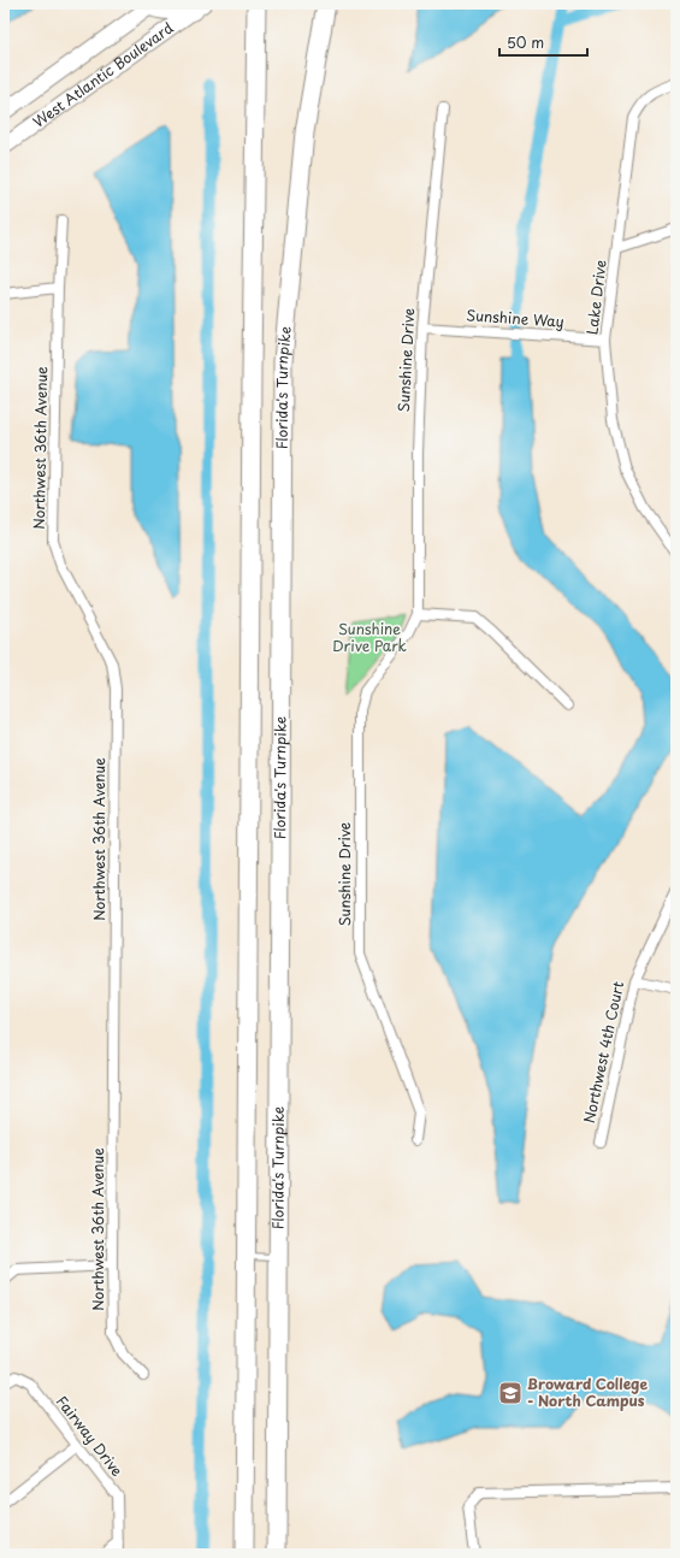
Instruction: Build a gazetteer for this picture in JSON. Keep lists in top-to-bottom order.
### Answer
{
  "streets": {
    "highway": ["Florida's Turnpike"],
    "main road": ["West Atlantic Boulevard"],
    "street": [
      "Lake Drive",
      "Sunshine Way",
      "Sunshine Drive",
      "Northwest 36th Avenue",
      "Northwest 4th Court",
      "Fairway Drive"
    ]
  },
  "crossings": [
    ["Lake Drive", "Sunshine Way"],
    ["Sunshine Way", "Sunshine Drive"]
  ],
  "parks": ["Sunshine Drive Park"],
  "places": {
    "school or university": ["Broward College - North Campus"]
  },
  "scale_bar": "50 m"
}
